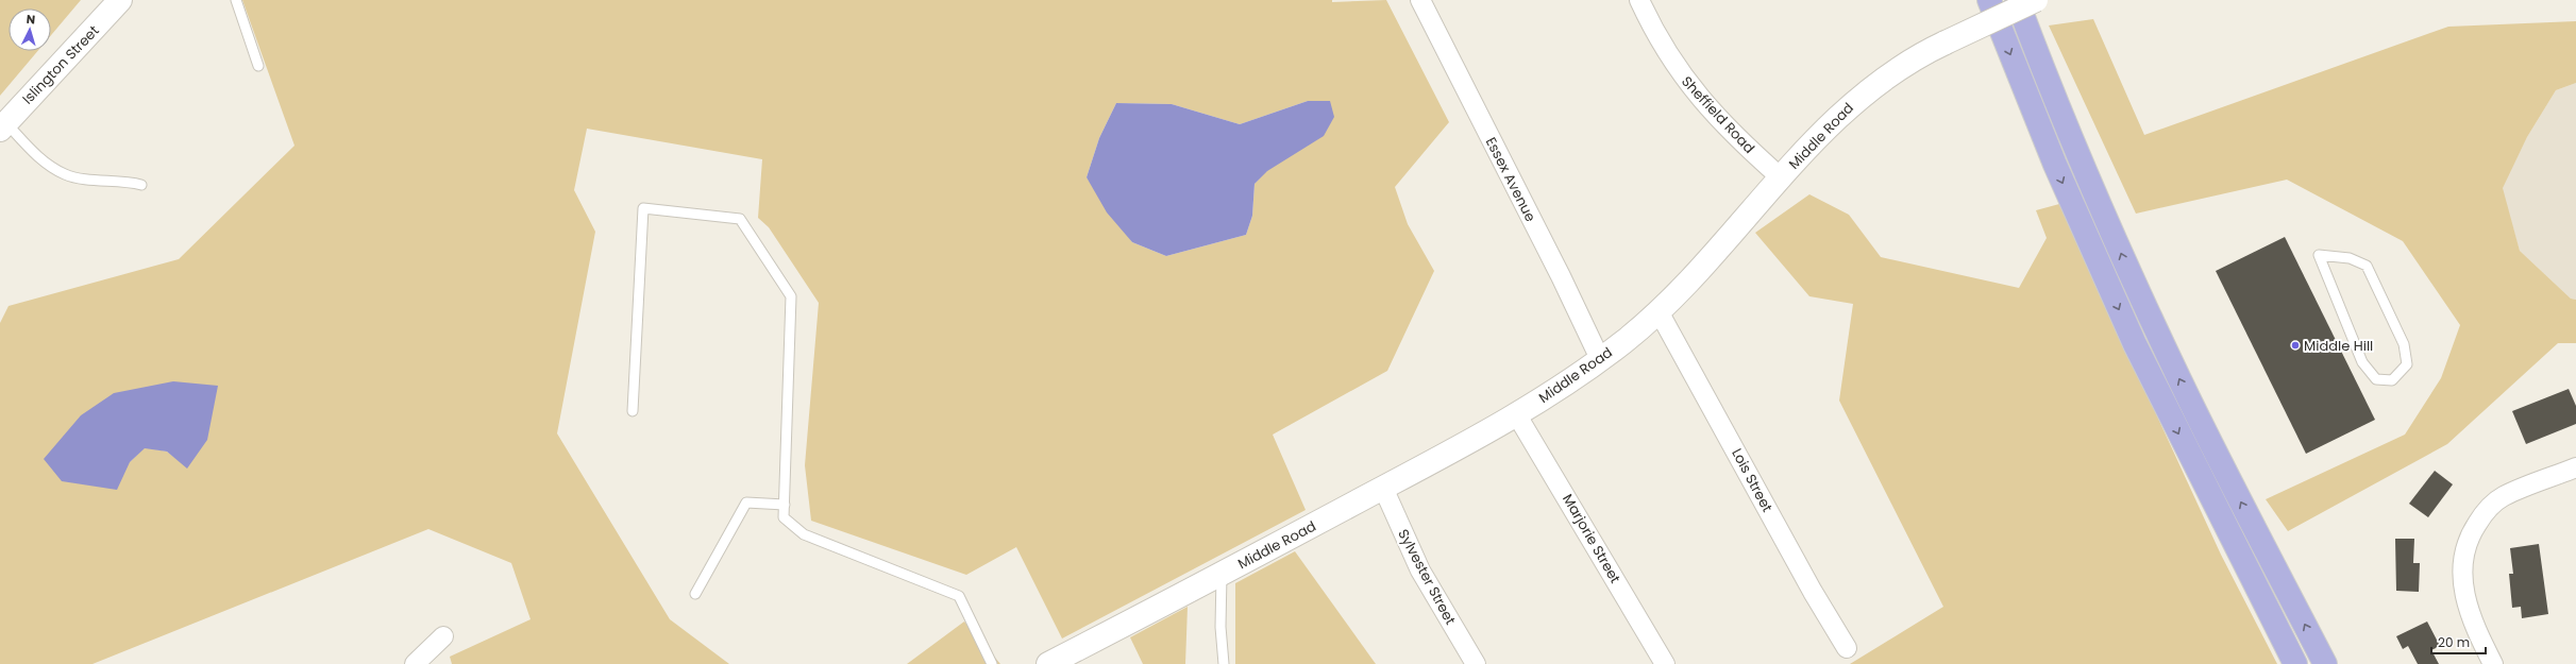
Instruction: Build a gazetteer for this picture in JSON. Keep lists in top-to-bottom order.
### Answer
{
  "streets": {
    "main road": ["Islington Street", "Middle Road"],
    "street": [
      "Sheffield Road",
      "Essex Avenue",
      "Lois Street",
      "Marjorie Street",
      "Sylvester Street"
    ]
  },
  "crossings": [
    ["Sheffield Road", "Middle Road"],
    ["Middle Road", "Essex Avenue"],
    ["Middle Road", "Lois Street"],
    ["Middle Road", "Marjorie Street"],
    ["Middle Road", "Sylvester Street"]
  ],
  "places": ["Middle Hill"],
  "scale_bar": "20 m",
  "north": "top"
}
